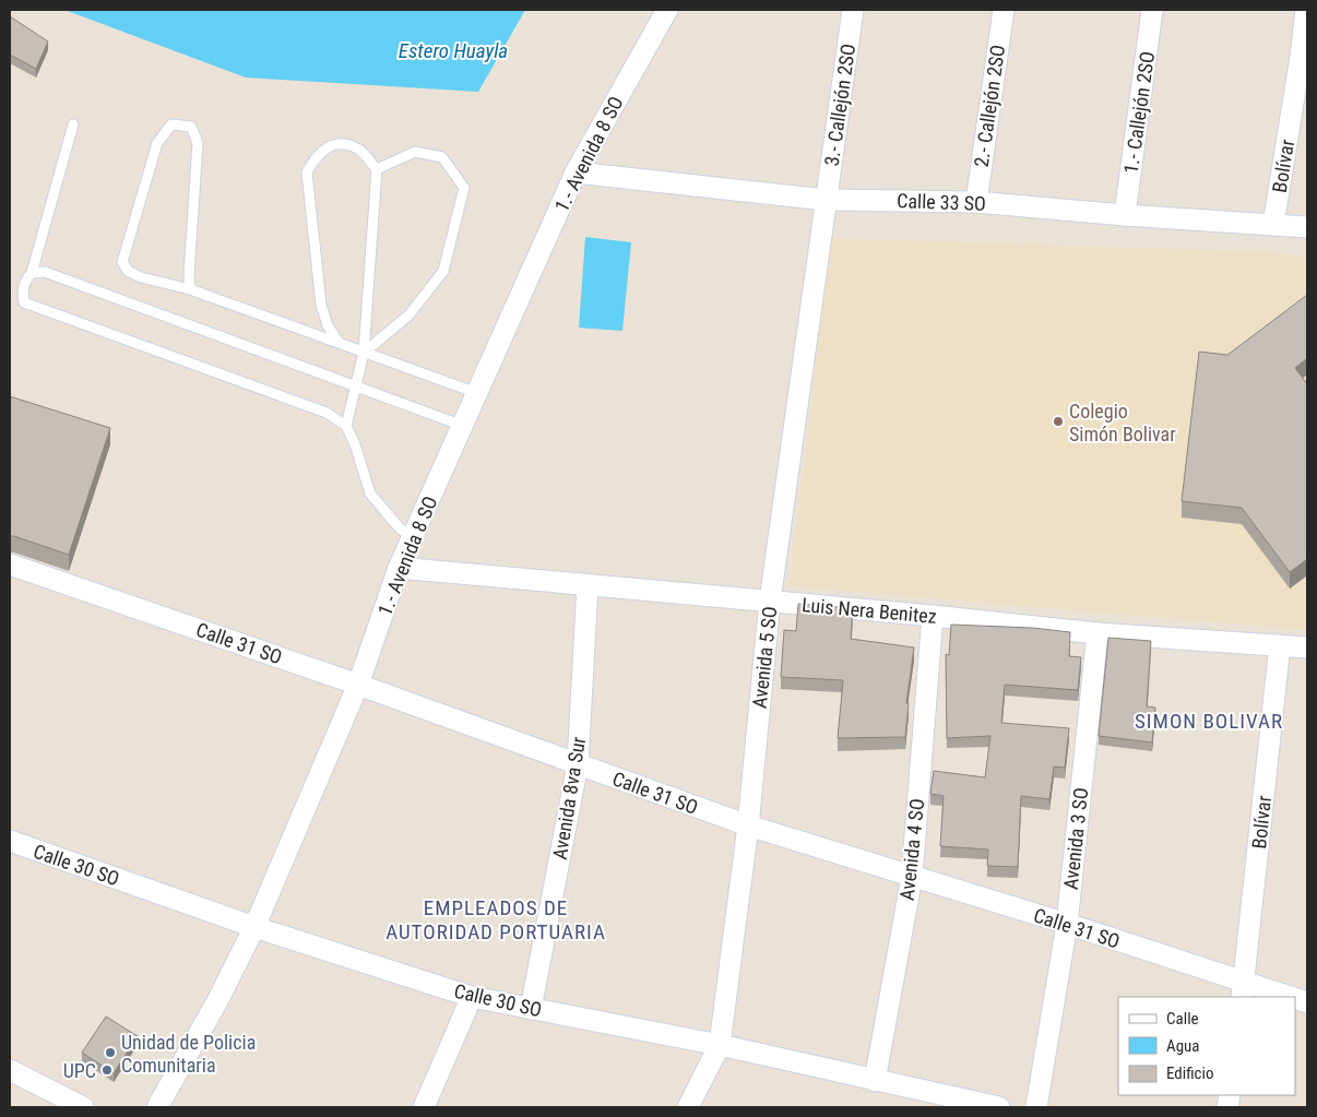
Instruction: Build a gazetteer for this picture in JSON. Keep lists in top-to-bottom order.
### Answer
{
  "streets": {
    "street": [
      "3.- Callejón 2SO",
      "2.- Callejón 2SO",
      "1.- Callejón 2SO",
      "1.- Avenida 8 SO",
      "Bolívar",
      "Calle 33 SO",
      "Luis Nera Benitez",
      "Calle 31 SO",
      "Avenida 5 SO",
      "Avenida 8va Sur",
      "Avenida 3 SO",
      "Avenida 4 SO",
      "Calle 30 SO"
    ]
  },
  "crossings": [
    ["3.- Callejón 2SO", "Calle 33 SO"],
    ["3.- Callejón 2SO", "Avenida 5 SO"],
    ["2.- Callejón 2SO", "Calle 33 SO"],
    ["1.- Callejón 2SO", "Calle 33 SO"],
    ["1.- Avenida 8 SO", "Calle 33 SO"],
    ["1.- Avenida 8 SO", "Luis Nera Benitez"],
    ["1.- Avenida 8 SO", "Calle 31 SO"],
    ["1.- Avenida 8 SO", "Calle 30 SO"],
    ["Bolívar", "Calle 33 SO"],
    ["Bolívar", "Luis Nera Benitez"],
    ["Bolívar", "Calle 31 SO"],
    ["Calle 33 SO", "Avenida 5 SO"],
    ["Luis Nera Benitez", "Avenida 5 SO"],
    ["Luis Nera Benitez", "Avenida 8va Sur"],
    ["Luis Nera Benitez", "Avenida 3 SO"],
    ["Luis Nera Benitez", "Avenida 4 SO"],
    ["Calle 31 SO", "Avenida 5 SO"],
    ["Calle 31 SO", "Avenida 8va Sur"],
    ["Calle 31 SO", "Avenida 3 SO"],
    ["Calle 31 SO", "Avenida 4 SO"],
    ["Avenida 5 SO", "Calle 30 SO"],
    ["Avenida 8va Sur", "Calle 30 SO"],
    ["Avenida 4 SO", "Calle 30 SO"]
  ],
  "districts": ["SIMON BOLIVAR", "EMPLEADOS DE AUTORIDAD PORTUARIA"],
  "water": ["Estero Huayla"],
  "places": ["Colegio Simón Bolivar", "Unidad de Policia Comunitaria", "UPC"],
  "legend": ["Calle", "Agua", "Edificio"]
}
